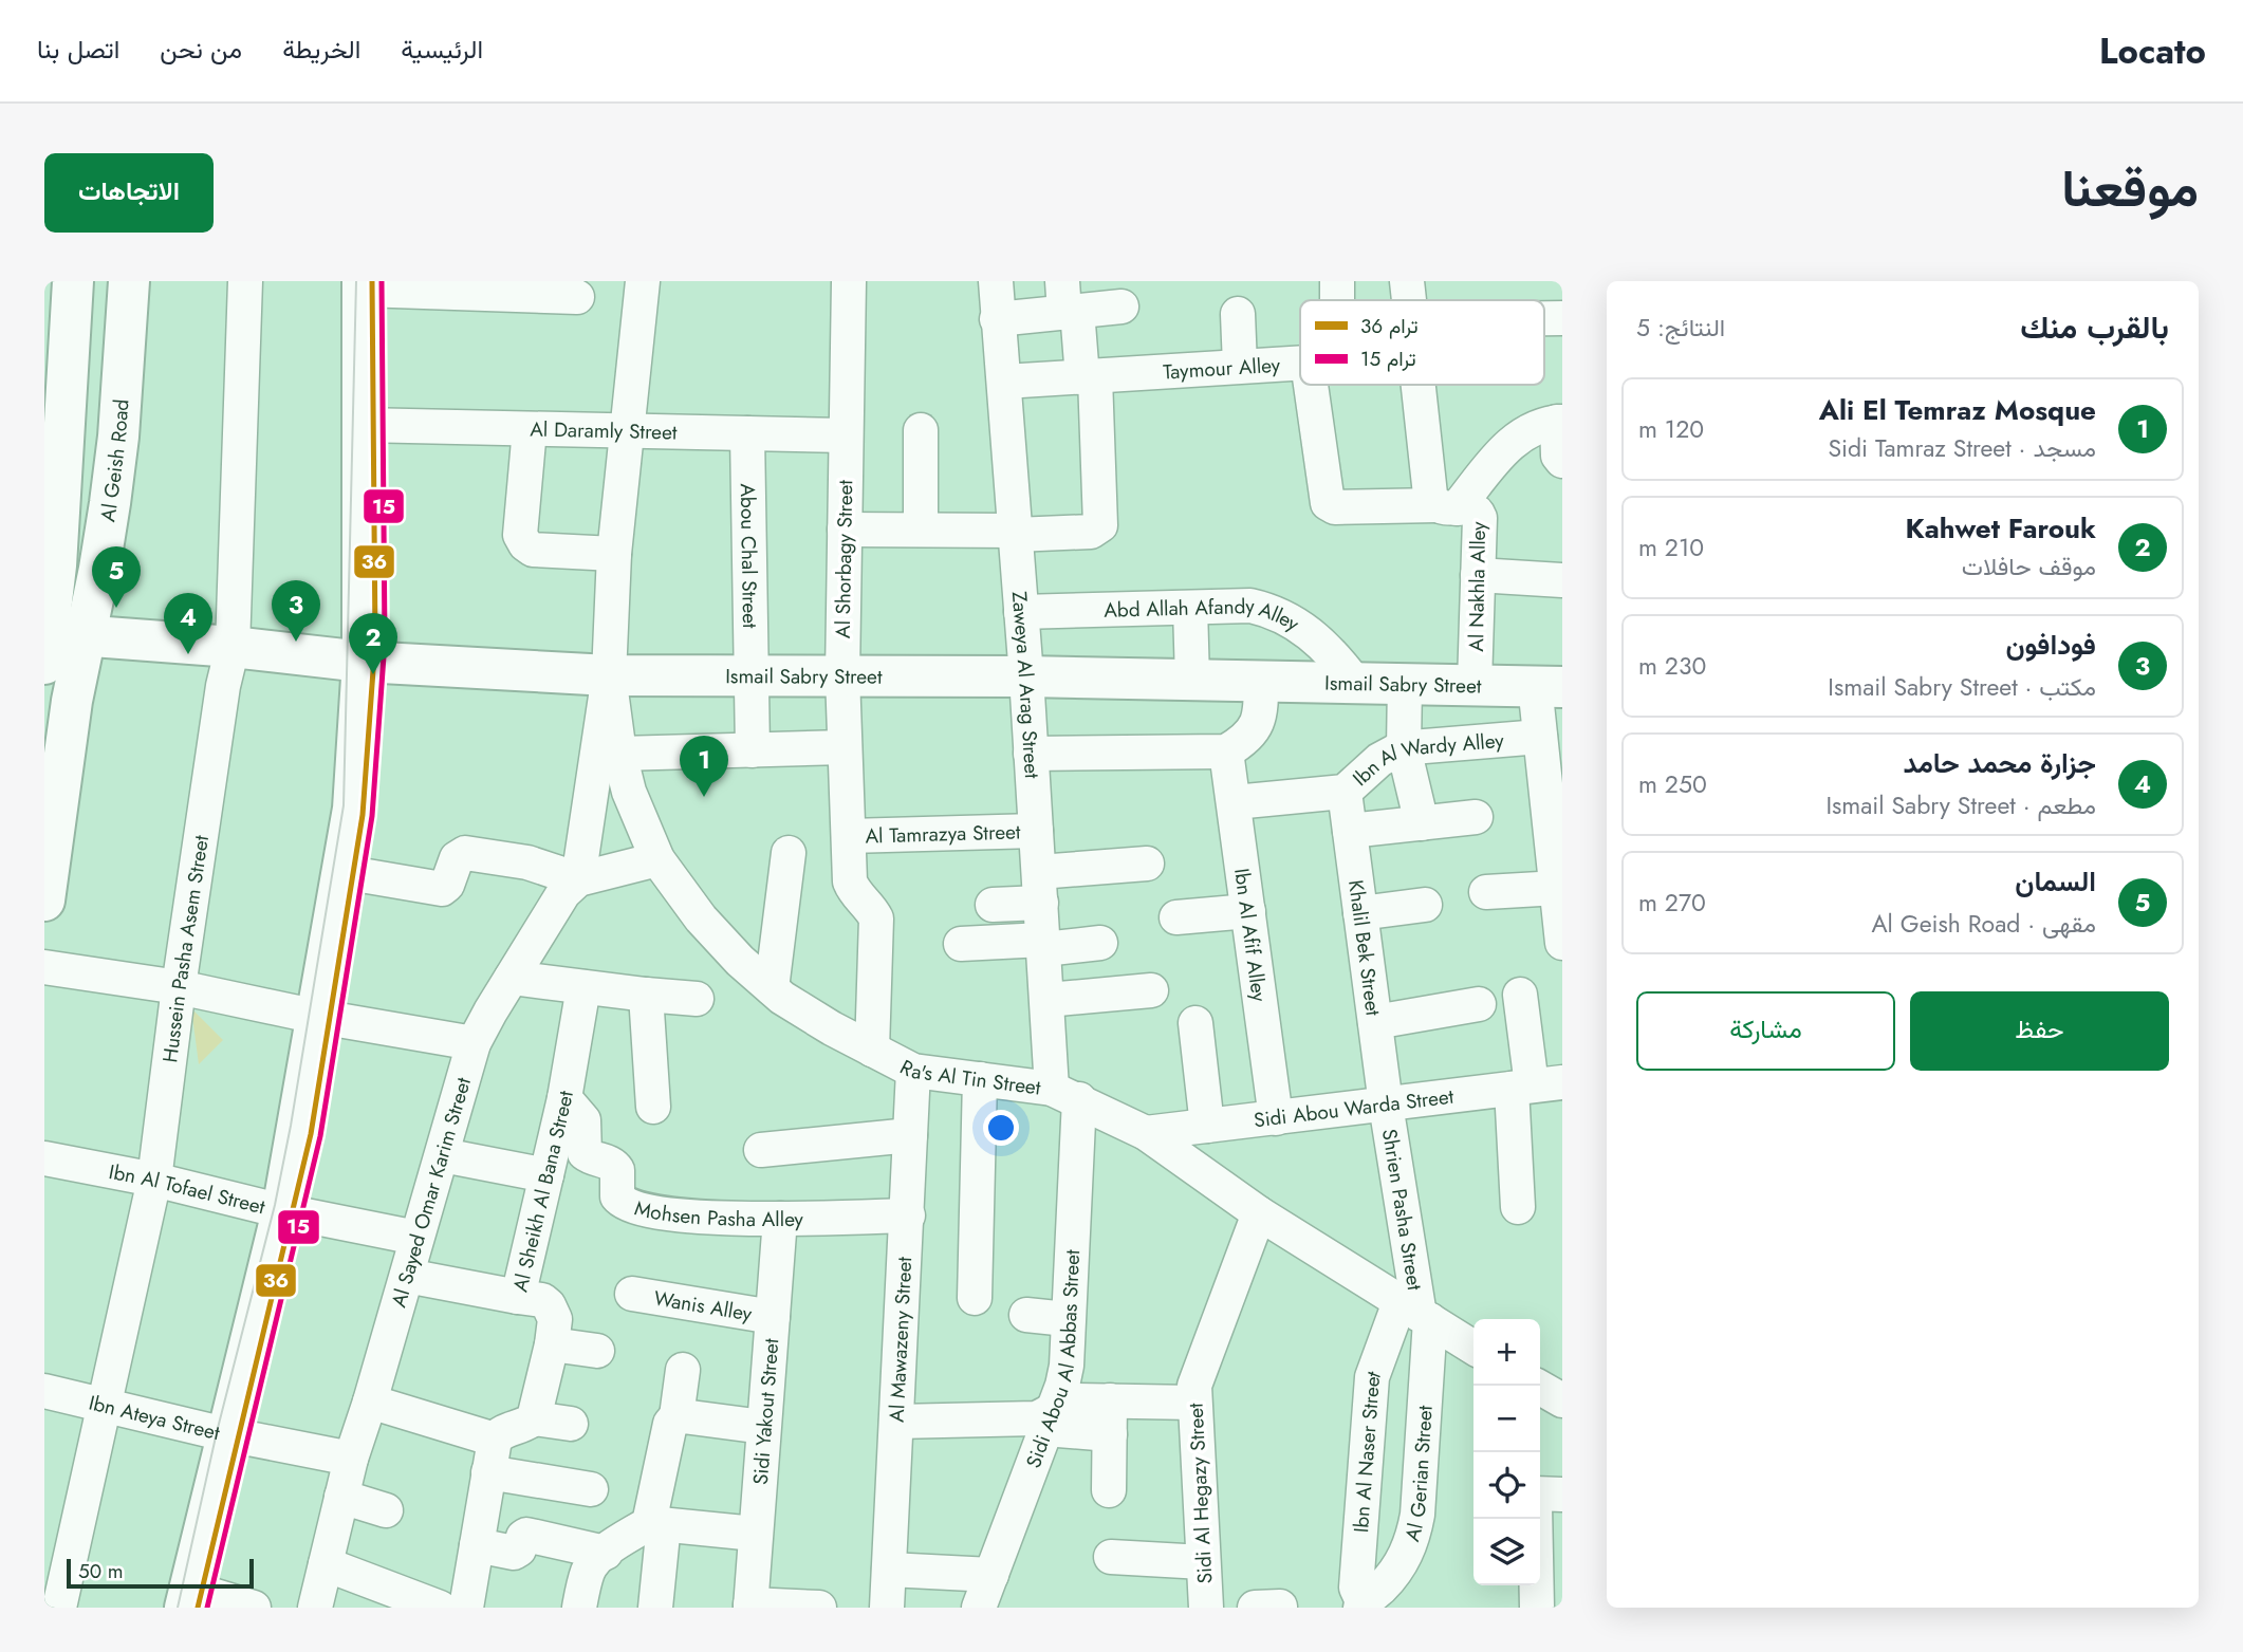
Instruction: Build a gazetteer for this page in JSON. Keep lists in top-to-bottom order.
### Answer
{
  "streets": {
    "main road": ["Al Geish Road", "Ismail Sabry Street"],
    "street": [
      "Taymour Alley",
      "Al Daramly Street",
      "Abou Chal Street",
      "Al Shorbagy Street",
      "Al Nakhla Alley",
      "Abd Allah Afandy Alley",
      "Zaweya Al Arag Street",
      "Ibn Al Wardy Alley",
      "Al Tamrazya Street",
      "Ibn Al Afif Alley",
      "Khalil Bek Street",
      "Hussein Pasha Asem Street",
      "Ra's Al Tin Street",
      "Sidi Abou Warda Street",
      "Ibn Al Tofael Street",
      "Al Sheikh Al Bana Street",
      "Al Sayed Omar Karim Street",
      "Shrien Pasha Street",
      "Mohsen Pasha Alley",
      "Wanis Alley",
      "Al Mawazeny Street",
      "Sidi Abou Al Abbas Street",
      "Sidi Yakout Street",
      "Ibn Ateya Street",
      "Ibn Al Naser Street",
      "Al Gerian Street",
      "Sidi Al Hegazy Street"
    ]
  },
  "crossings": [
    ["Taymour Alley", "Zaweya Al Arag Street"],
    ["Al Daramly Street", "Abou Chal Street"],
    ["Al Daramly Street", "Al Shorbagy Street"],
    ["Al Geish Road", "Ismail Sabry Street"],
    ["Abou Chal Street", "Ismail Sabry Street"],
    ["Al Shorbagy Street", "Ismail Sabry Street"],
    ["Al Shorbagy Street", "Al Tamrazya Street"],
    ["Al Shorbagy Street", "Ra's Al Tin Street"],
    ["Al Nakhla Alley", "Ismail Sabry Street"],
    ["Abd Allah Afandy Alley", "Ismail Sabry Street"],
    ["Abd Allah Afandy Alley", "Zaweya Al Arag Street"],
    ["Ismail Sabry Street", "Zaweya Al Arag Street"],
    ["Ismail Sabry Street", "Hussein Pasha Asem Street"],
    ["Ismail Sabry Street", "Ra's Al Tin Street"],
    ["Zaweya Al Arag Street", "Al Tamrazya Street"],
    ["Zaweya Al Arag Street", "Ra's Al Tin Street"],
    ["Zaweya Al Arag Street", "Sidi Abou Al Abbas Street"],
    ["Ibn Al Wardy Alley", "Ibn Al Afif Alley"],
    ["Ibn Al Wardy Alley", "Khalil Bek Street"],
    ["Ibn Al Afif Alley", "Sidi Abou Warda Street"],
    ["Khalil Bek Street", "Sidi Abou Warda Street"],
    ["Khalil Bek Street", "Shrien Pasha Street"],
    ["Hussein Pasha Asem Street", "Ibn Al Tofael Street"],
    ["Hussein Pasha Asem Street", "Ibn Ateya Street"],
    ["Ra's Al Tin Street", "Sidi Abou Warda Street"],
    ["Ra's Al Tin Street", "Shrien Pasha Street"],
    ["Ra's Al Tin Street", "Al Mawazeny Street"],
    ["Ra's Al Tin Street", "Sidi Abou Al Abbas Street"],
    ["Ra's Al Tin Street", "Ibn Al Naser Street"],
    ["Ra's Al Tin Street", "Al Gerian Street"],
    ["Ra's Al Tin Street", "Sidi Al Hegazy Street"],
    ["Sidi Abou Warda Street", "Shrien Pasha Street"],
    ["Ibn Al Tofael Street", "Al Sayed Omar Karim Street"],
    ["Al Sheikh Al Bana Street", "Mohsen Pasha Alley"],
    ["Al Sayed Omar Karim Street", "Ibn Ateya Street"],
    ["Shrien Pasha Street", "Ibn Al Naser Street"],
    ["Shrien Pasha Street", "Al Gerian Street"],
    ["Mohsen Pasha Alley", "Al Mawazeny Street"],
    ["Mohsen Pasha Alley", "Sidi Yakout Street"],
    ["Wanis Alley", "Sidi Yakout Street"],
    ["Ibn Al Naser Street", "Al Gerian Street"]
  ],
  "lines": ["tram line 36", "tram line 15"],
  "legend": ["ترام 36", "ترام 15"],
  "scale_bar": "50 m",
  "page": {
    "header": "Locato",
    "nav": [
      "الرئيسية",
      "الخريطة",
      "من نحن",
      "اتصل بنا"
    ],
    "title": "موقعنا",
    "buttons": [
      "الاتجاهات",
      ["حفظ", "مشاركة"]
    ],
    "heading": ["بالقرب منك", "النتائج: 5"],
    "list": [
      {
        "mark": "1",
        "name": "Ali El Temraz Mosque",
        "note": "مسجد · Sidi Tamraz Street",
        "value": "120 m"
      },
      {
        "mark": "2",
        "name": "Kahwet Farouk",
        "note": "موقف حافلات",
        "value": "210 m"
      },
      {
        "mark": "3",
        "name": "فودافون",
        "note": "مكتب · Ismail Sabry Street",
        "value": "230 m"
      },
      {
        "mark": "4",
        "name": "جزارة محمد حامد",
        "note": "مطعم · Ismail Sabry Street",
        "value": "250 m"
      },
      {
        "mark": "5",
        "name": "السمان",
        "note": "مقهى · Al Geish Road",
        "value": "270 m"
      }
    ],
    "pins": [
      "5",
      "3",
      "4",
      "2",
      "1"
    ],
    "map_buttons": ["+", "−"],
    "scale": "50 m"
  }
}
